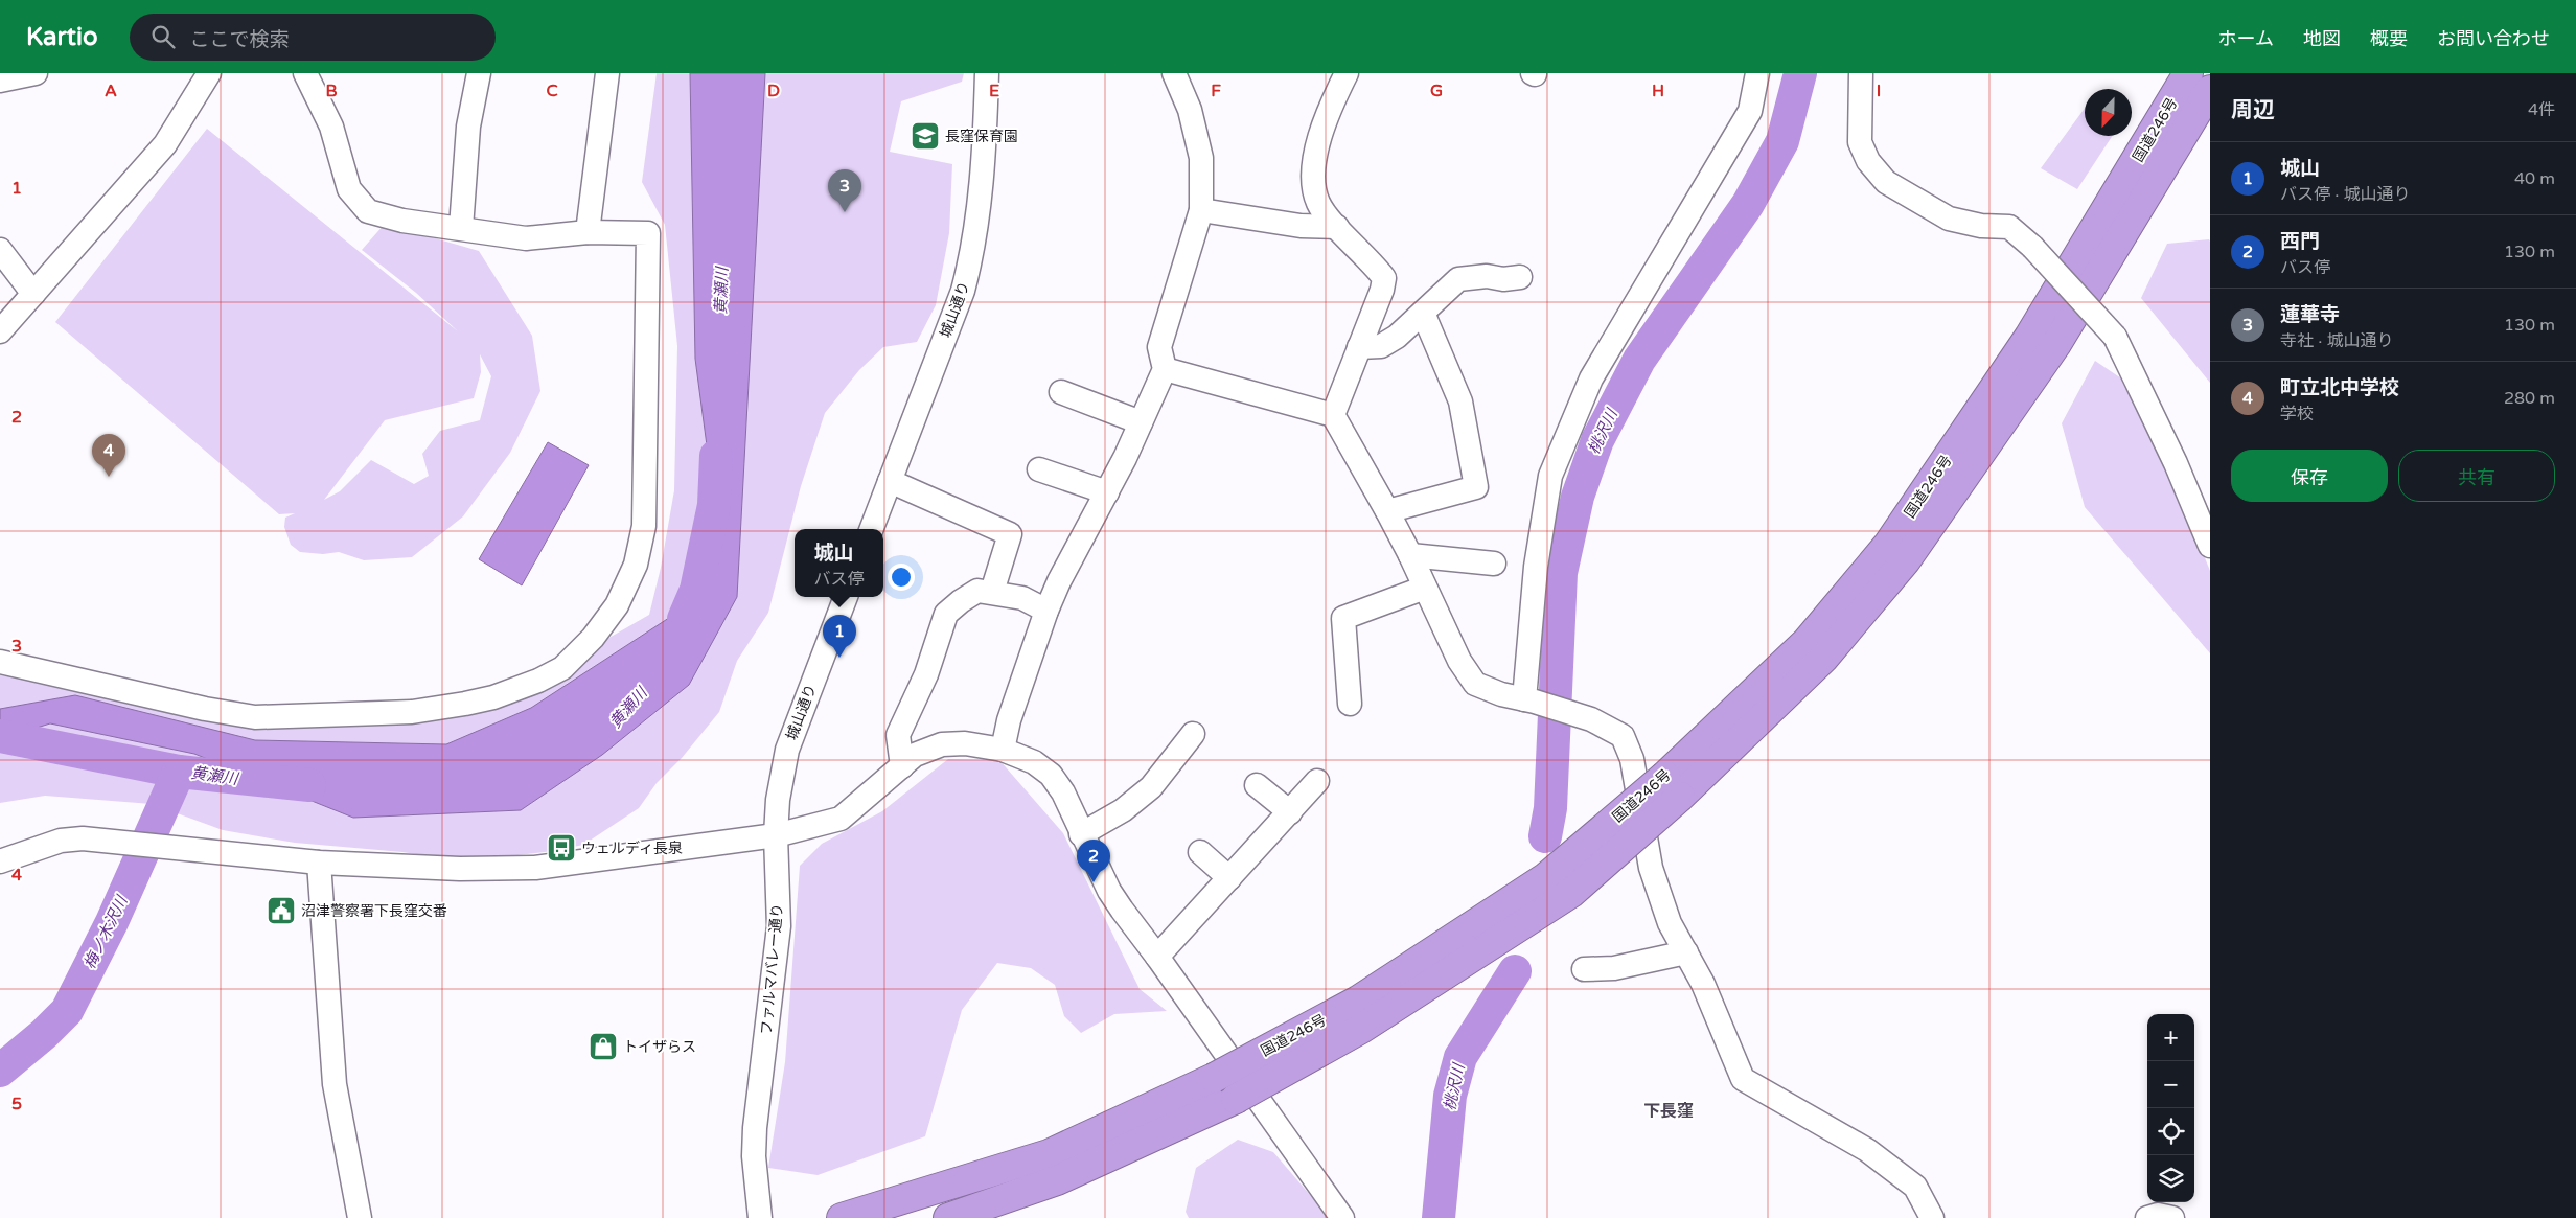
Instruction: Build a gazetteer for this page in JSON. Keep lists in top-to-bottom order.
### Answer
{
  "streets": {
    "highway": ["国道246号"],
    "street": ["城山通り", "ファルマバレー通り"]
  },
  "crossings": [
    ["城山通り", "ファルマバレー通り"]
  ],
  "districts": ["下長窪"],
  "water": ["黄瀬川", "桃沢川", "梅ノ木沢川"],
  "places": {
    "school or university": ["長窪保育園"],
    "bus stop": ["ウェルディ長泉"],
    "public building": ["沼津警察署下長窪交番"],
    "shop": ["トイザらス"]
  },
  "north": "bottom",
  "page": {
    "header": "Kartio",
    "search": "ここで検索",
    "nav": [
      "ホーム",
      "地図",
      "概要",
      "お問い合わせ"
    ],
    "heading": ["周辺", "4件"],
    "list": [
      {
        "mark": "1",
        "name": "城山",
        "note": "バス停 · 城山通り",
        "value": "40 m"
      },
      {
        "mark": "2",
        "name": "西門",
        "note": "バス停",
        "value": "130 m"
      },
      {
        "mark": "3",
        "name": "蓮華寺",
        "note": "寺社 · 城山通り",
        "value": "130 m"
      },
      {
        "mark": "4",
        "name": "町立北中学校",
        "note": "学校",
        "value": "280 m"
      }
    ],
    "pins": [
      "3",
      "4",
      "1",
      "2"
    ],
    "buttons": ["保存", "共有"],
    "popup": ["城山", "バス停"],
    "map_buttons": ["+", "−"]
  },
  "grid": {
    "columns": [
      "A",
      "B",
      "C",
      "D",
      "E",
      "F",
      "G",
      "H",
      "I"
    ],
    "rows": [
      "1",
      "2",
      "3",
      "4",
      "5"
    ]
  }
}
